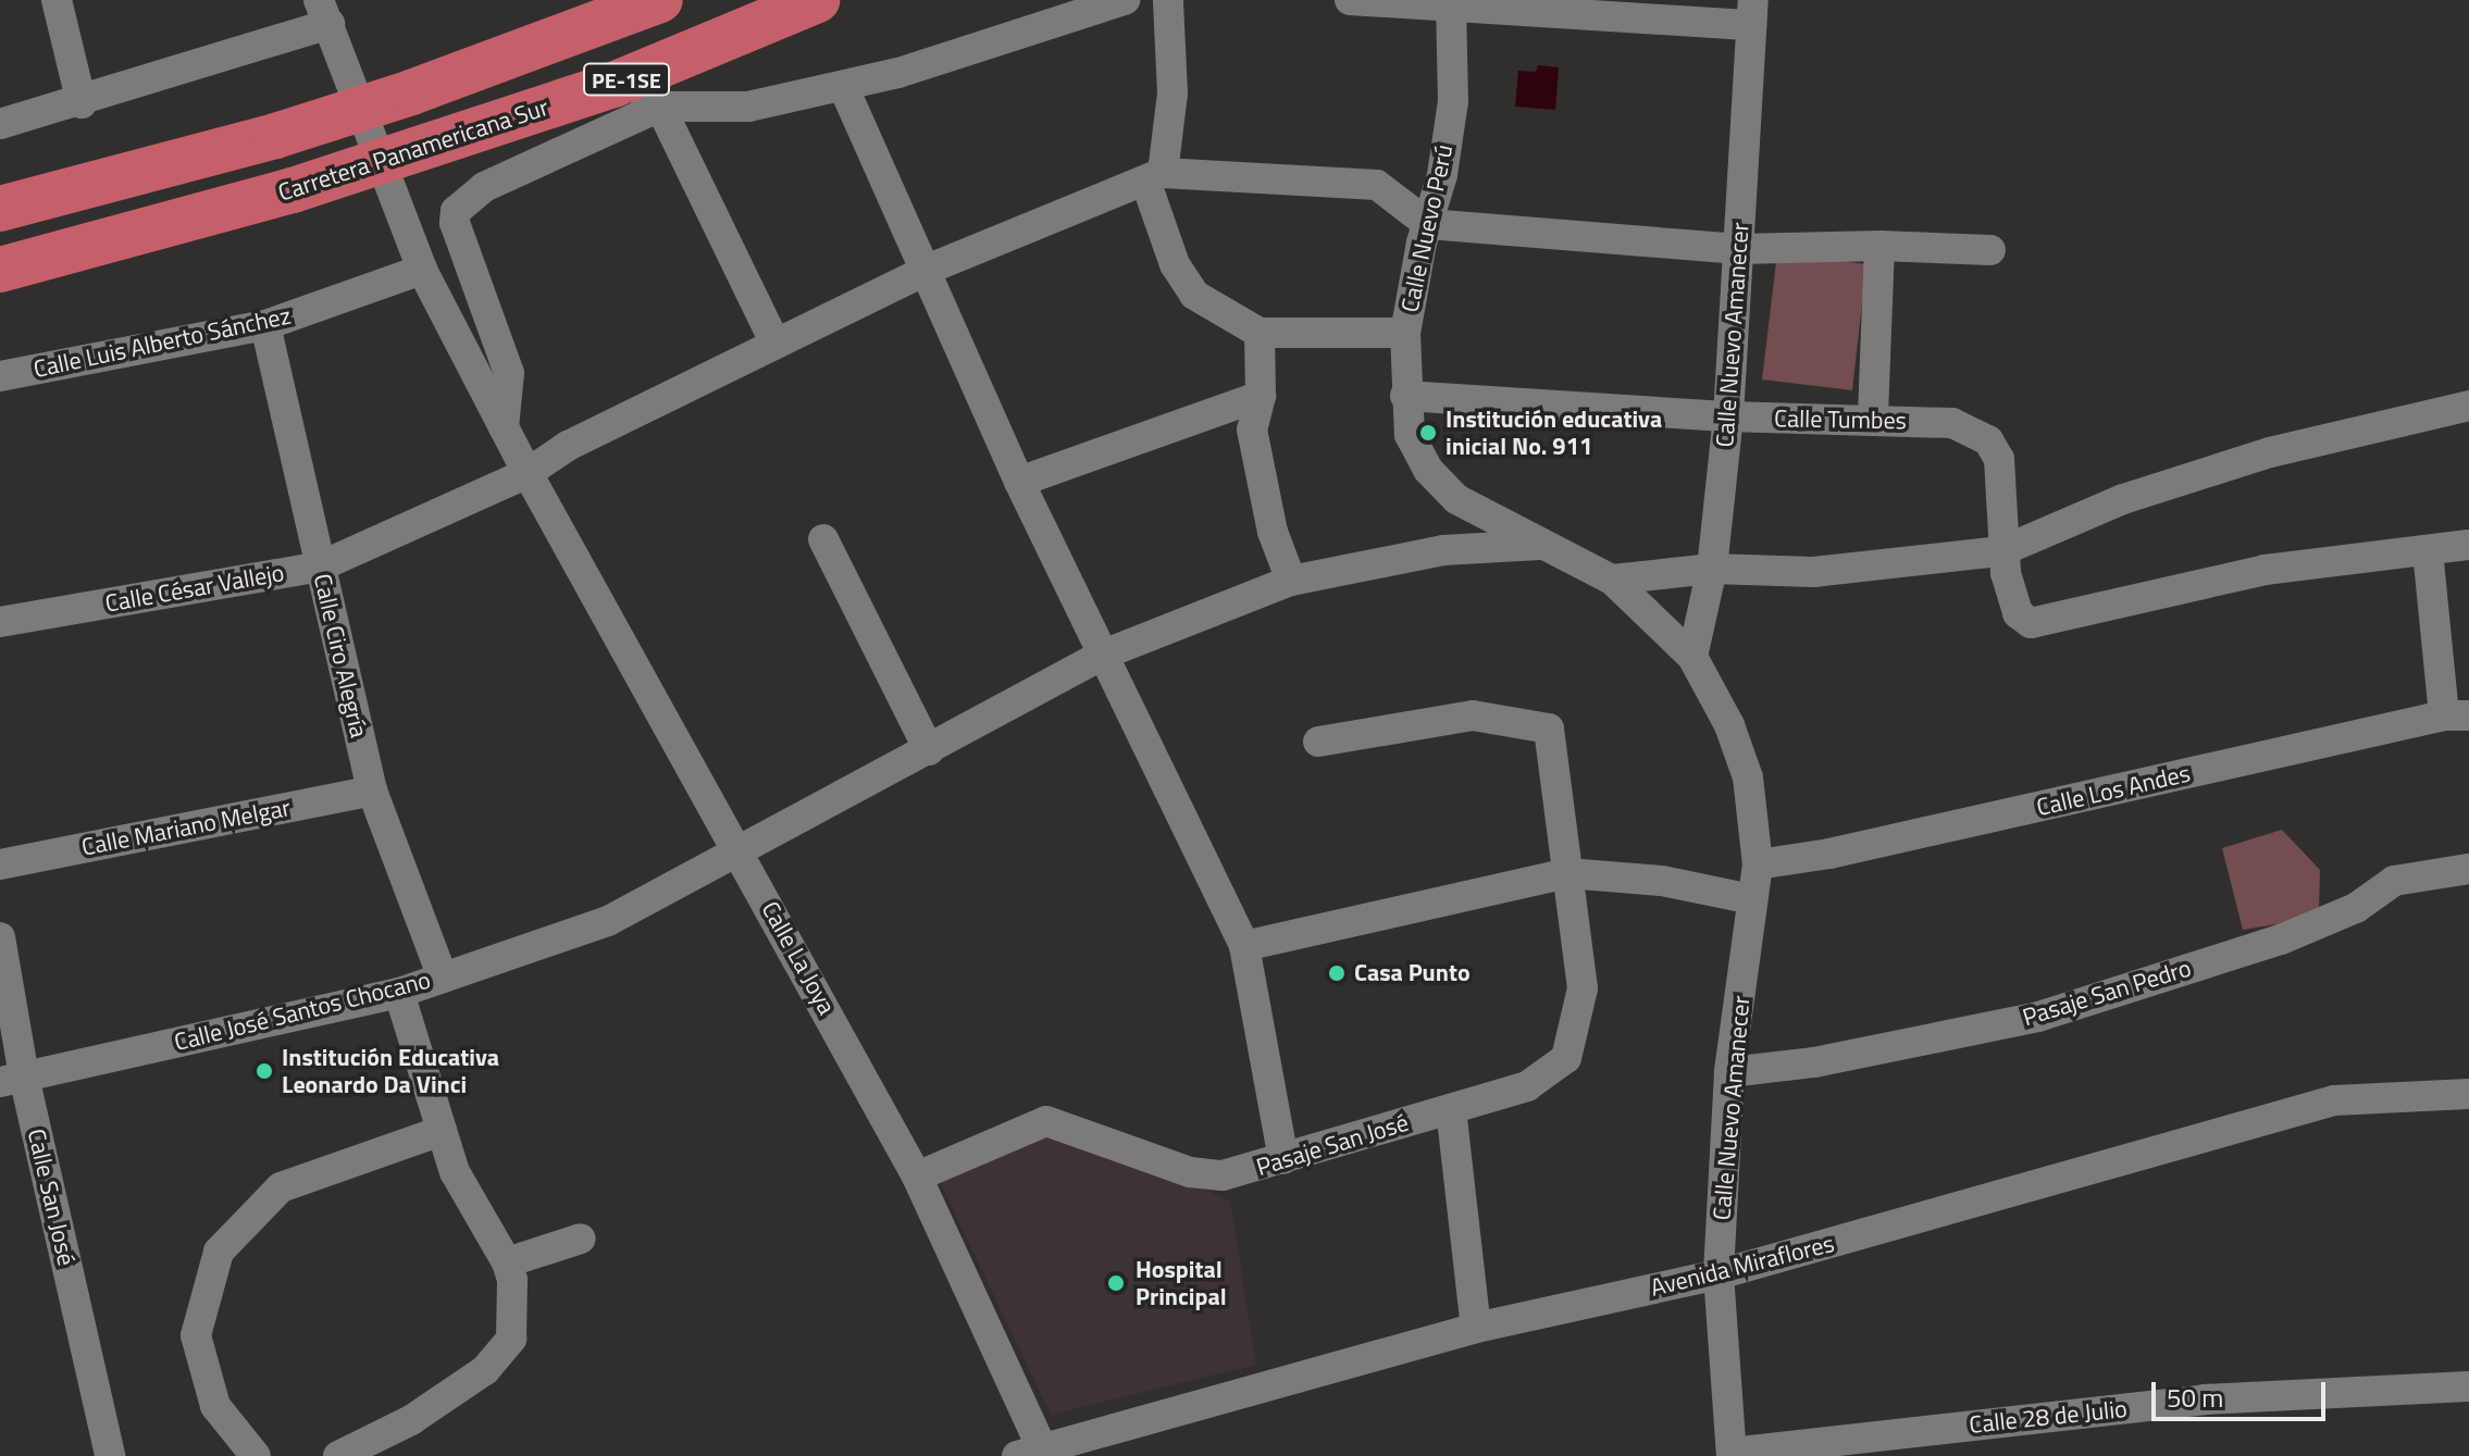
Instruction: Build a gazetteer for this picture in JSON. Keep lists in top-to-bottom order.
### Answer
{
  "streets": {
    "highway": ["PE-1SE", "Carretera Panamericana Sur"],
    "street": [
      "Calle Nuevo Perú",
      "Calle Nuevo Amanecer",
      "Calle Luis Alberto Sánchez",
      "Calle Tumbes",
      "Calle César Vallejo",
      "Calle Ciro Alegría",
      "Calle Los Andes",
      "Calle Mariano Melgar",
      "Calle La Joya",
      "Pasaje San Pedro",
      "Calle José Santos Chocano",
      "Pasaje San José",
      "Calle San José",
      "Avenida Miraflores",
      "Calle 28 de Julio"
    ]
  },
  "crossings": [
    ["Calle Nuevo Perú", "Calle Nuevo Amanecer"],
    ["Calle Nuevo Perú", "Calle Tumbes"],
    ["Calle Nuevo Perú", "Calle Los Andes"],
    ["Calle Nuevo Perú", "Calle José Santos Chocano"],
    ["Calle Nuevo Amanecer", "Calle Tumbes"],
    ["Calle Nuevo Amanecer", "Calle Los Andes"],
    ["Calle Nuevo Amanecer", "Pasaje San Pedro"],
    ["Calle Nuevo Amanecer", "Avenida Miraflores"],
    ["Calle Nuevo Amanecer", "Calle 28 de Julio"],
    ["Calle Luis Alberto Sánchez", "Calle Ciro Alegría"],
    ["Calle Luis Alberto Sánchez", "Calle La Joya"],
    ["Calle César Vallejo", "Calle Ciro Alegría"],
    ["Calle César Vallejo", "Calle La Joya"],
    ["Calle Ciro Alegría", "Calle Mariano Melgar"],
    ["Calle Ciro Alegría", "Calle José Santos Chocano"],
    ["Calle La Joya", "Calle José Santos Chocano"],
    ["Calle La Joya", "Pasaje San José"],
    ["Calle La Joya", "Avenida Miraflores"],
    ["Calle José Santos Chocano", "Calle San José"]
  ],
  "places": [
    "Institución educativa inicial No. 911",
    "Casa Punto",
    "Institución Educativa Leonardo Da Vinci",
    "Hospital Principal"
  ],
  "scale_bar": "50 m"
}
